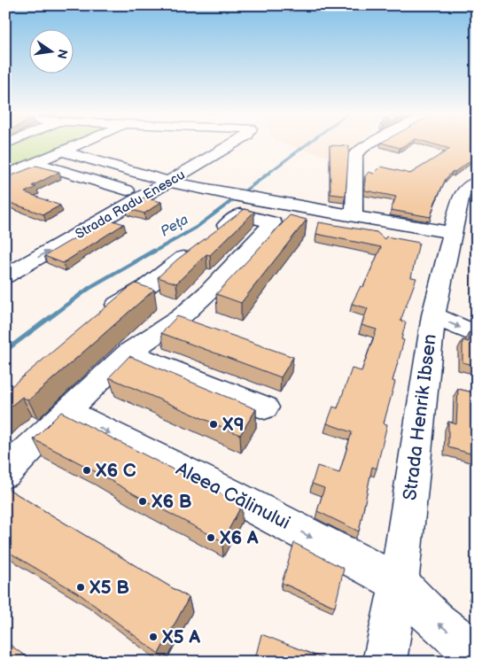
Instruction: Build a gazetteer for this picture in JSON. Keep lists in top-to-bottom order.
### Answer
{
  "streets": {
    "street": ["Strada Radu Enescu", "Strada Henrik Ibsen", "Aleea Călinului"]
  },
  "crossings": [
    ["Strada Henrik Ibsen", "Aleea Călinului"]
  ],
  "water": ["Peța"],
  "places": [
    "X9",
    "X6 C",
    "X6 B",
    "X6 A",
    "X5 B",
    "X5 A"
  ],
  "north": "right"
}
